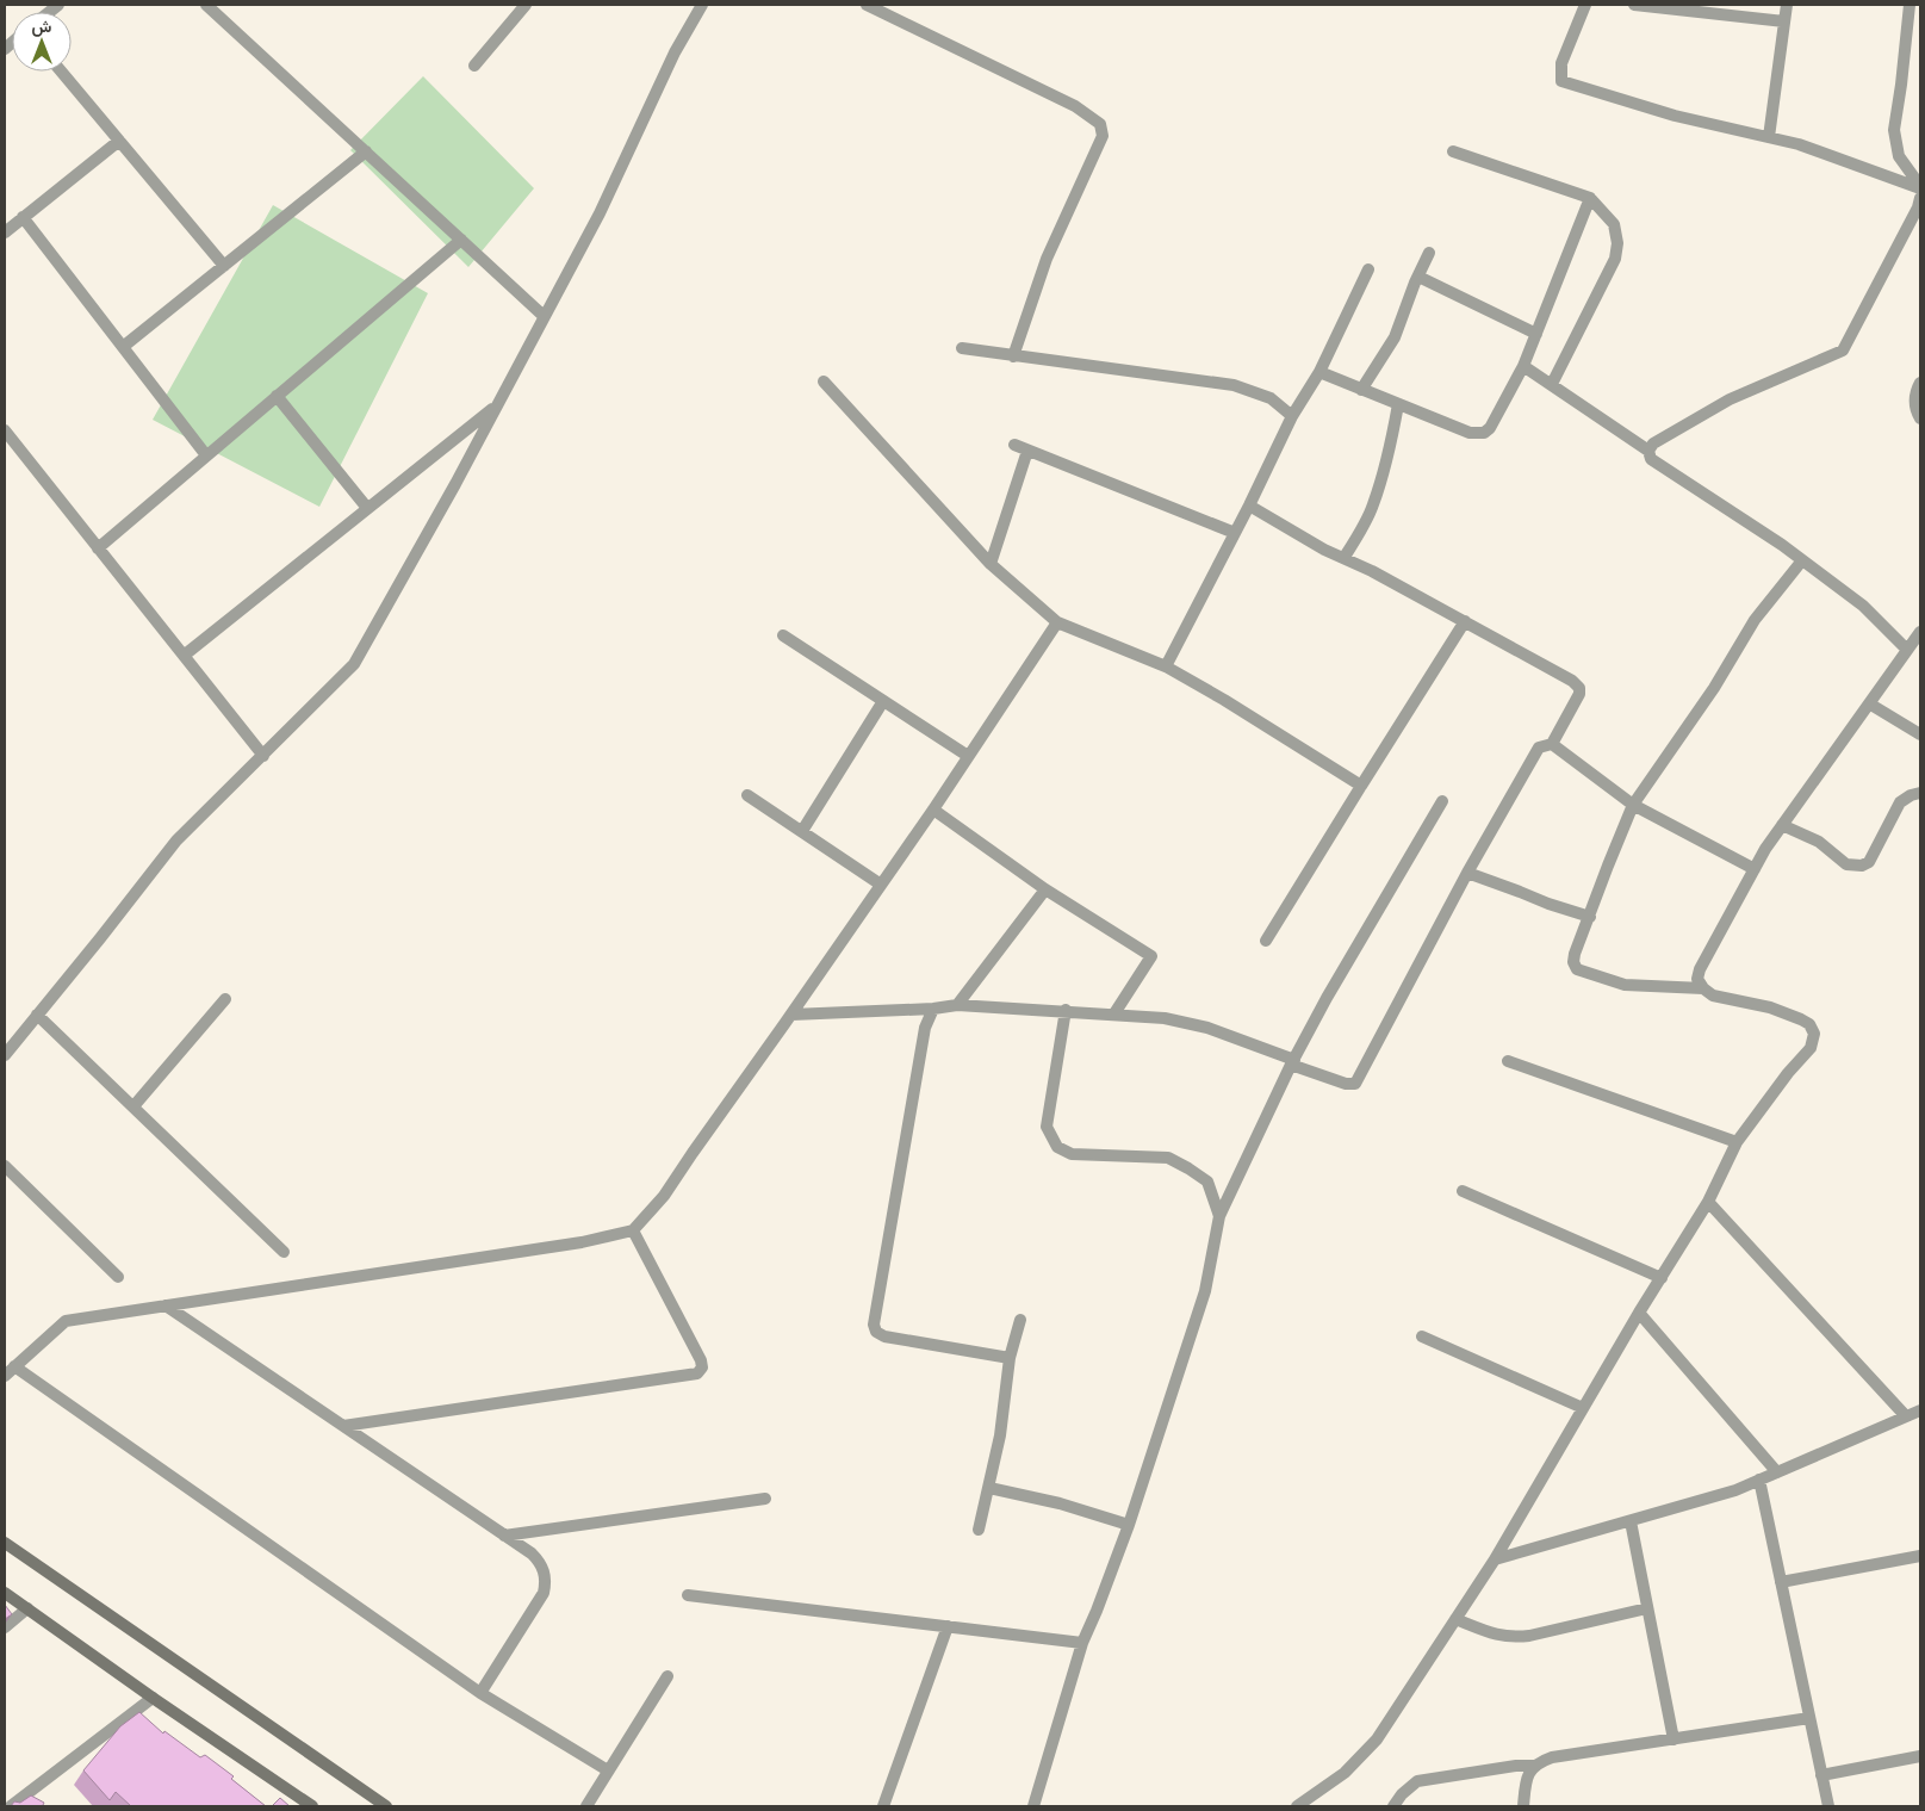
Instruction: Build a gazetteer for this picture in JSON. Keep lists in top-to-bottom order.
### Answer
{
  "north": "top"
}
